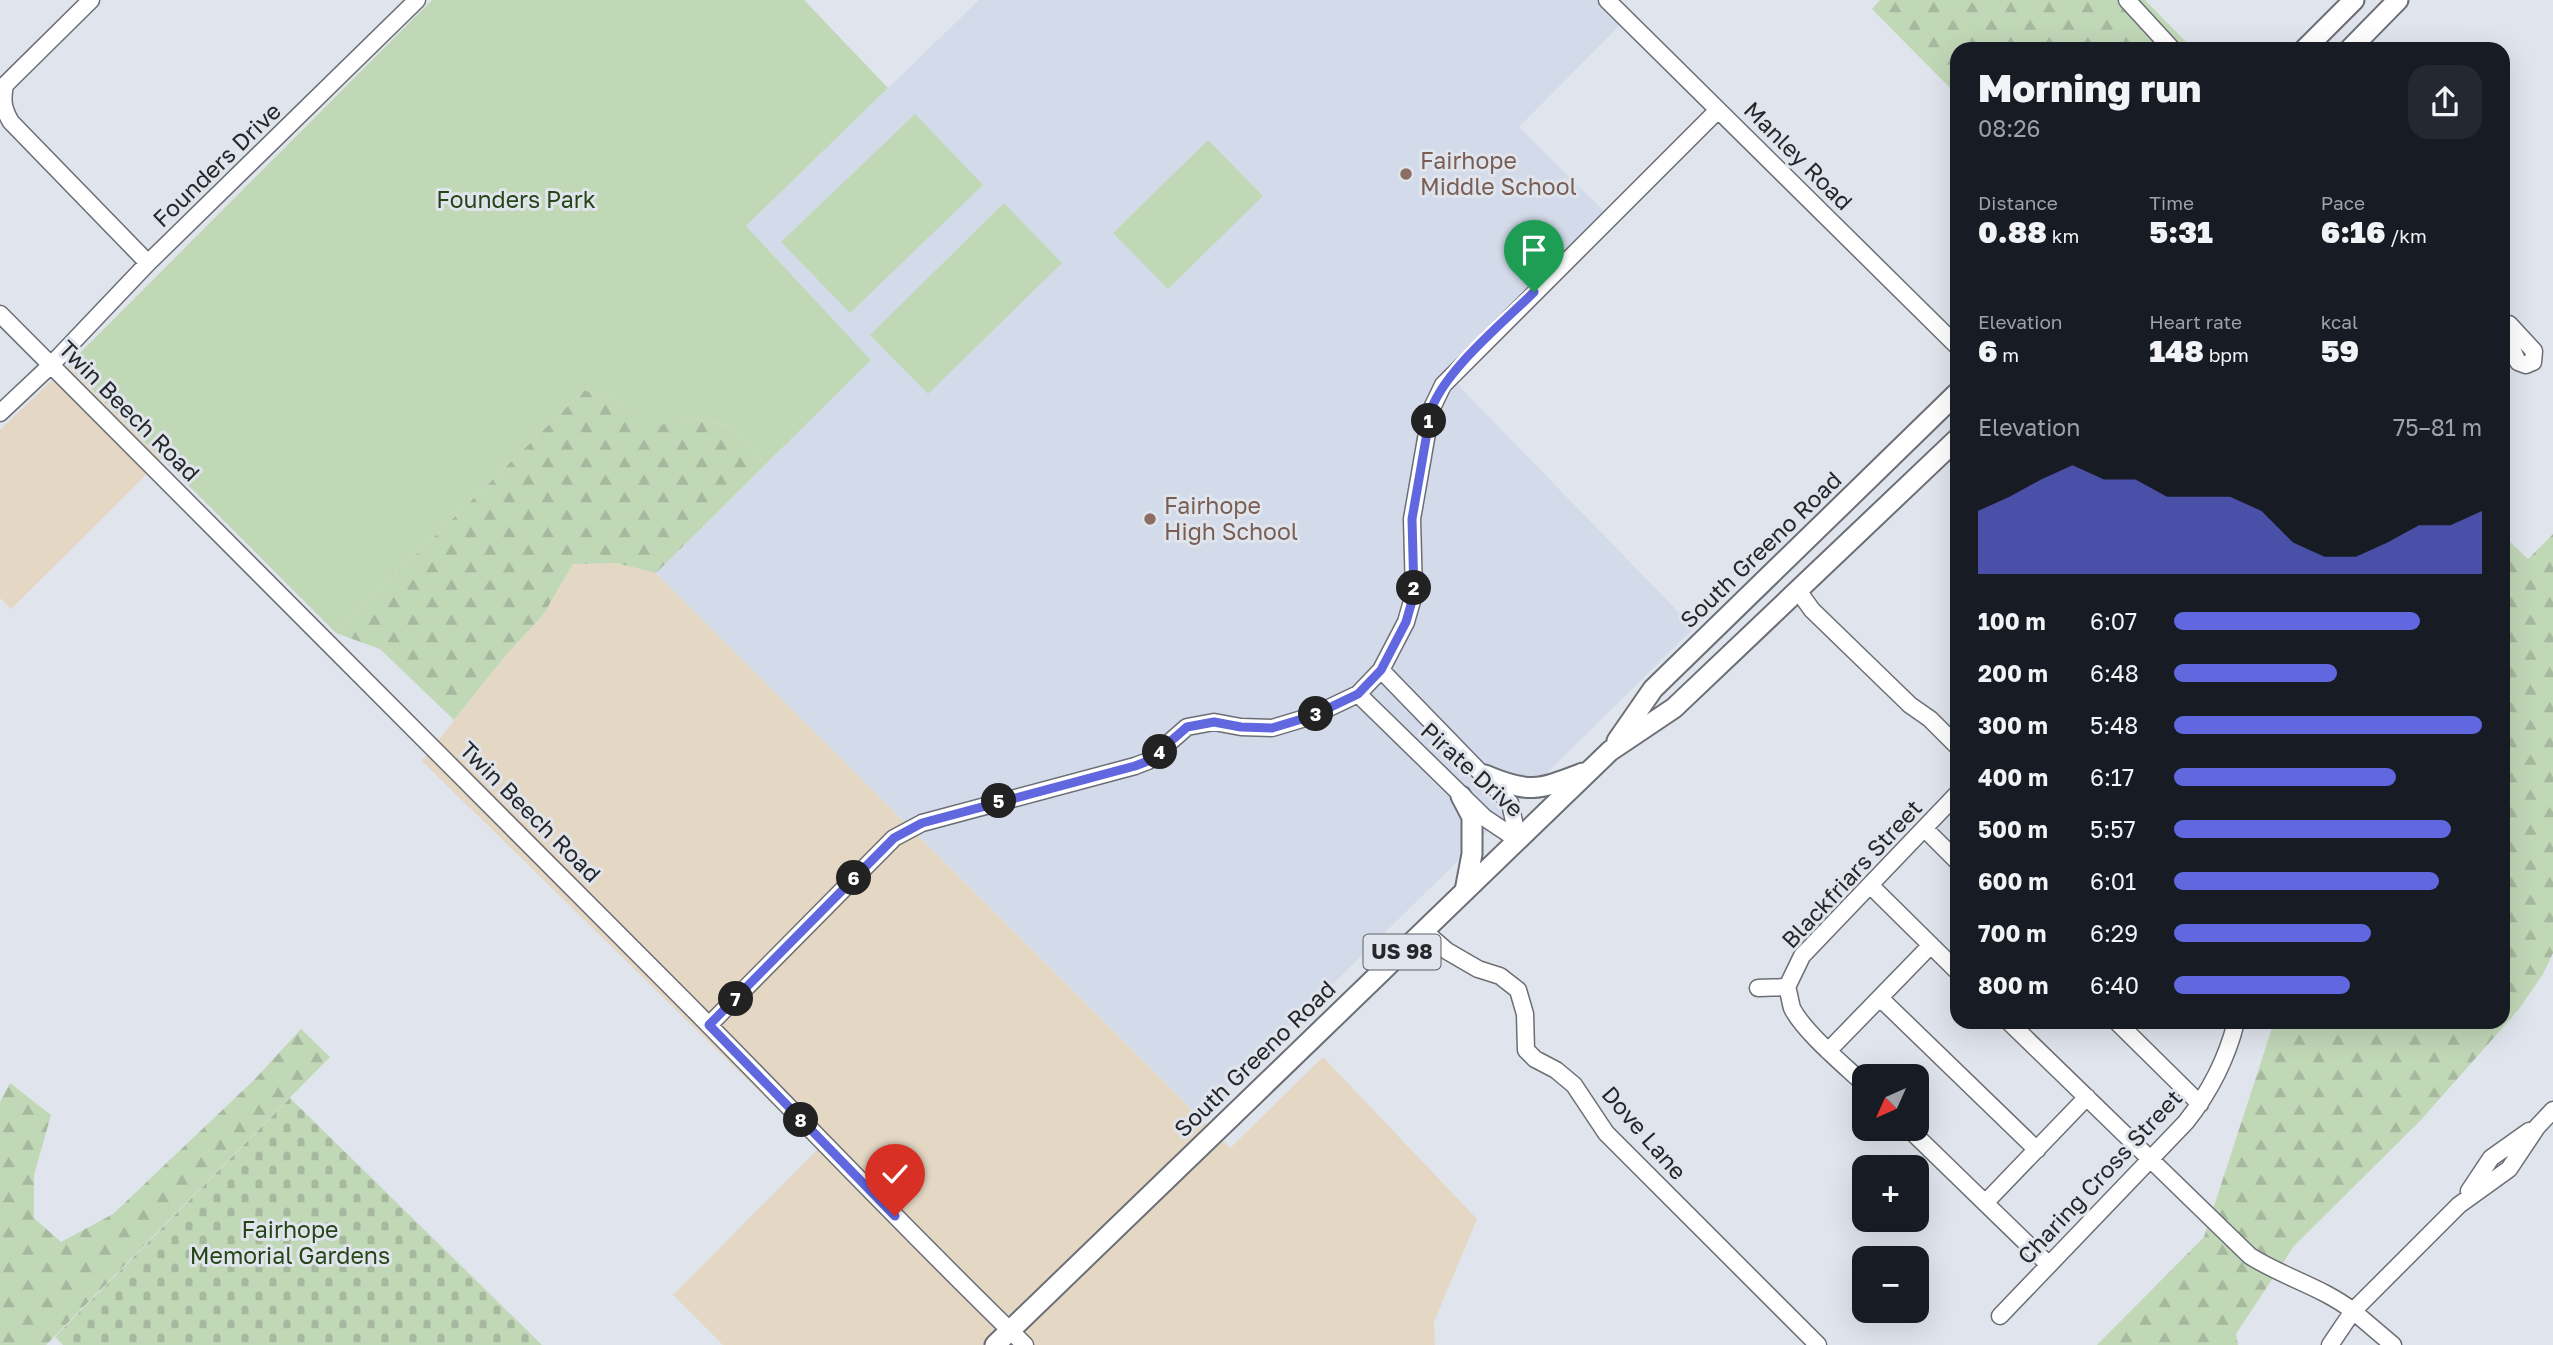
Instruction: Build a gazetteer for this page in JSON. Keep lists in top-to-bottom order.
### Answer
{
  "streets": {
    "main road": ["South Greeno Road", "US 98"],
    "street": [
      "Manley Road",
      "Founders Drive",
      "Twin Beech Road",
      "Pirate Drive",
      "Blackfriars Street",
      "Dove Lane",
      "Charing Cross Street"
    ]
  },
  "crossings": [
    ["Founders Drive", "Twin Beech Road"],
    ["Twin Beech Road", "South Greeno Road"],
    ["South Greeno Road", "Pirate Drive"],
    ["South Greeno Road", "Dove Lane"]
  ],
  "parks": ["Founders Park", "Fairhope Memorial Gardens"],
  "places": ["Fairhope Middle School", "Fairhope High School"],
  "north": "bottom left",
  "page": {
    "heading": ["Morning run", "08:26"],
    "stats": [
      ["Distance", "0.88 km"],
      ["Time", "5:31"],
      ["Pace", "6:16 /km"],
      ["Elevation", "6 m"],
      ["Heart rate", "148 bpm"],
      ["kcal", "59"]
    ],
    "chart": ["Elevation", "75–81 m"],
    "pins": [
      "1",
      "2",
      "3",
      "4",
      "5",
      "6",
      "7",
      "8"
    ],
    "list": [
      {
        "name": "100 m",
        "note": "6:07"
      },
      {
        "name": "200 m",
        "note": "6:48"
      },
      {
        "name": "300 m",
        "note": "5:48"
      },
      {
        "name": "400 m",
        "note": "6:17"
      },
      {
        "name": "500 m",
        "note": "5:57"
      },
      {
        "name": "600 m",
        "note": "6:01"
      },
      {
        "name": "700 m",
        "note": "6:29"
      },
      {
        "name": "800 m",
        "note": "6:40"
      }
    ],
    "map_buttons": ["+", "−"]
  }
}
